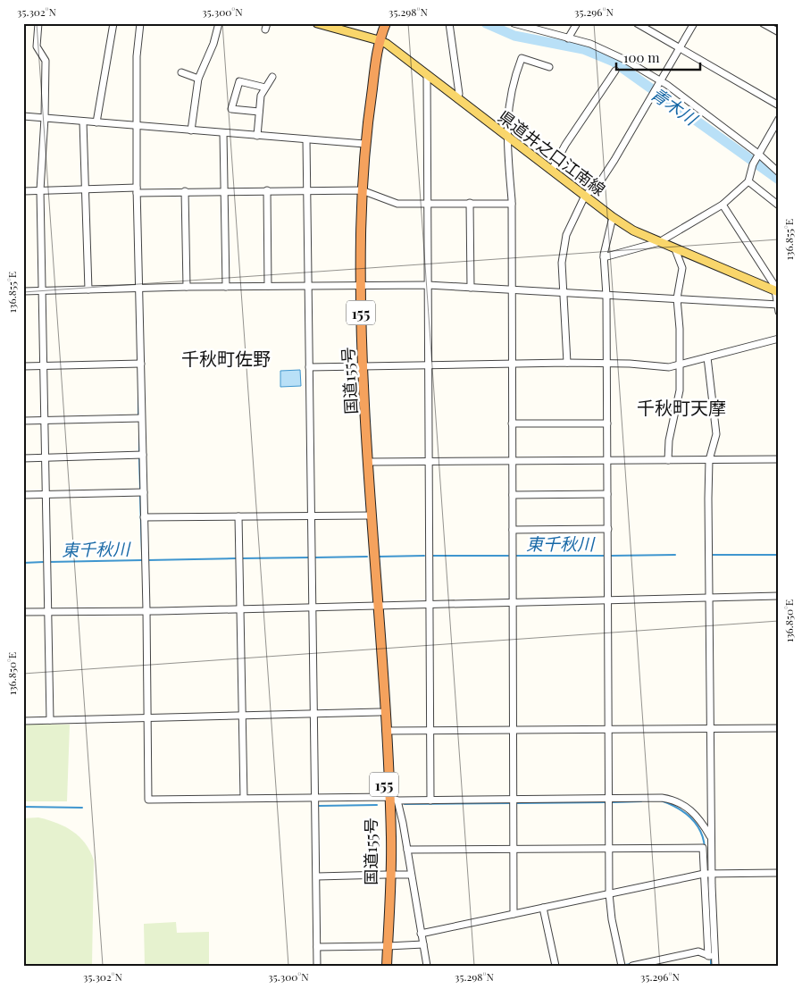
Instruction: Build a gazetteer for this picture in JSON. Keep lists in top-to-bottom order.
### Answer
{
  "streets": {
    "highway": ["155", "国道155号"],
    "main road": ["県道井之口江南線"]
  },
  "crossings": [
    ["県道井之口江南線", "国道155号"]
  ],
  "districts": ["千秋町佐野", "千秋町天摩"],
  "water": ["青木川", "東千秋川"],
  "scale_bar": "100 m",
  "coordinates": [
    "35.302°N",
    "35.300°N",
    "35.298°N",
    "35.296°N",
    "136.855°E",
    "136.850°E"
  ]
}
